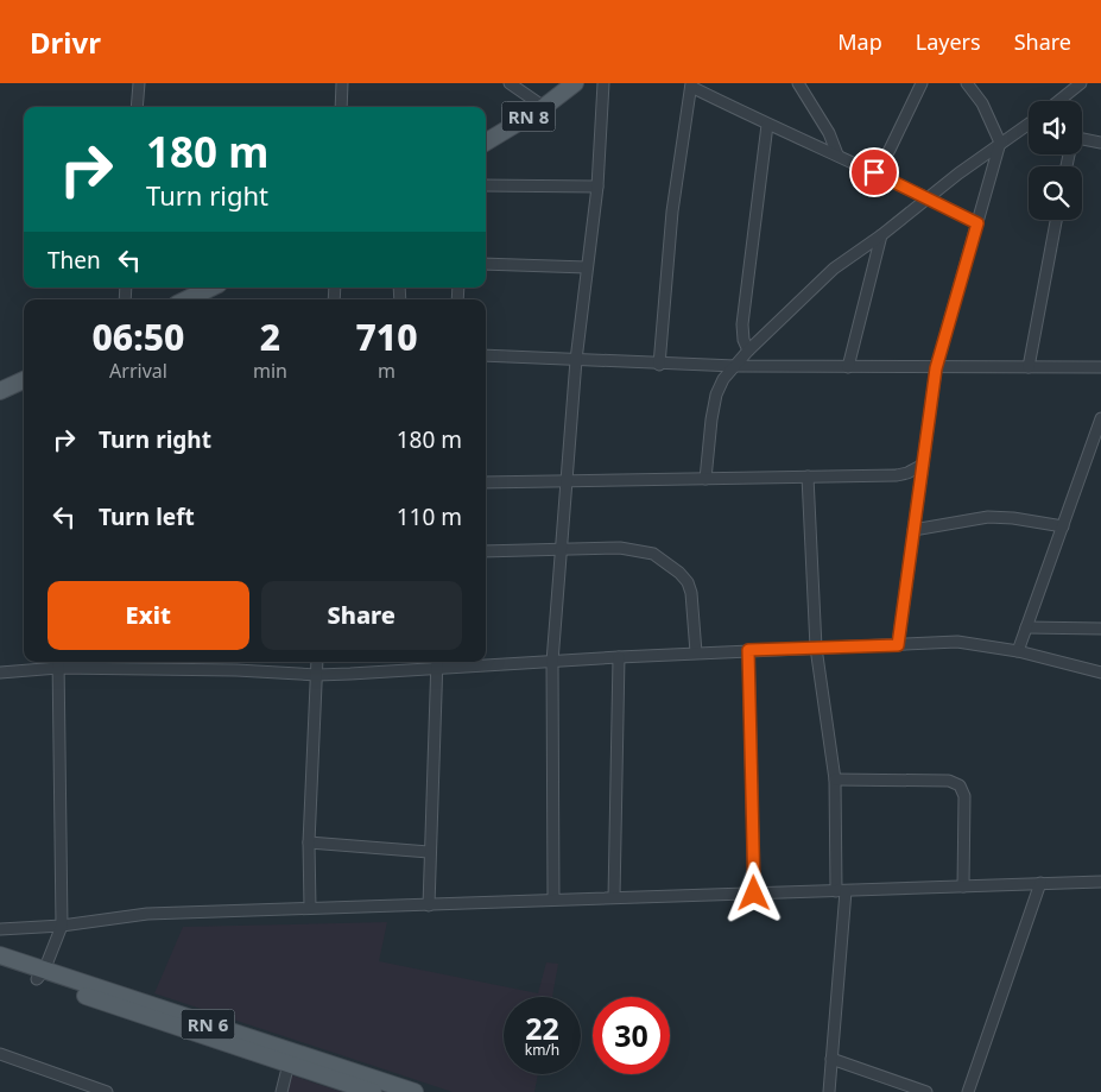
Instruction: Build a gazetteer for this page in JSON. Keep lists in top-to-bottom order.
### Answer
{
  "streets": {
    "main road": ["RN 8", "RN 6"]
  },
  "page": {
    "header": "Drivr",
    "nav": ["Map", "Layers", "Share"],
    "turn": ["180 m", "Turn right"],
    "then": "Then",
    "eta": [
      "06:50",
      "Arrival",
      "2",
      "min",
      "710",
      "m"
    ],
    "list": [
      {
        "name": "Turn right",
        "value": "180 m"
      },
      {
        "name": "Turn left",
        "value": "110 m"
      }
    ],
    "buttons": ["Exit", "Share"],
    "speed": "22 km/h",
    "limit": "30"
  }
}
